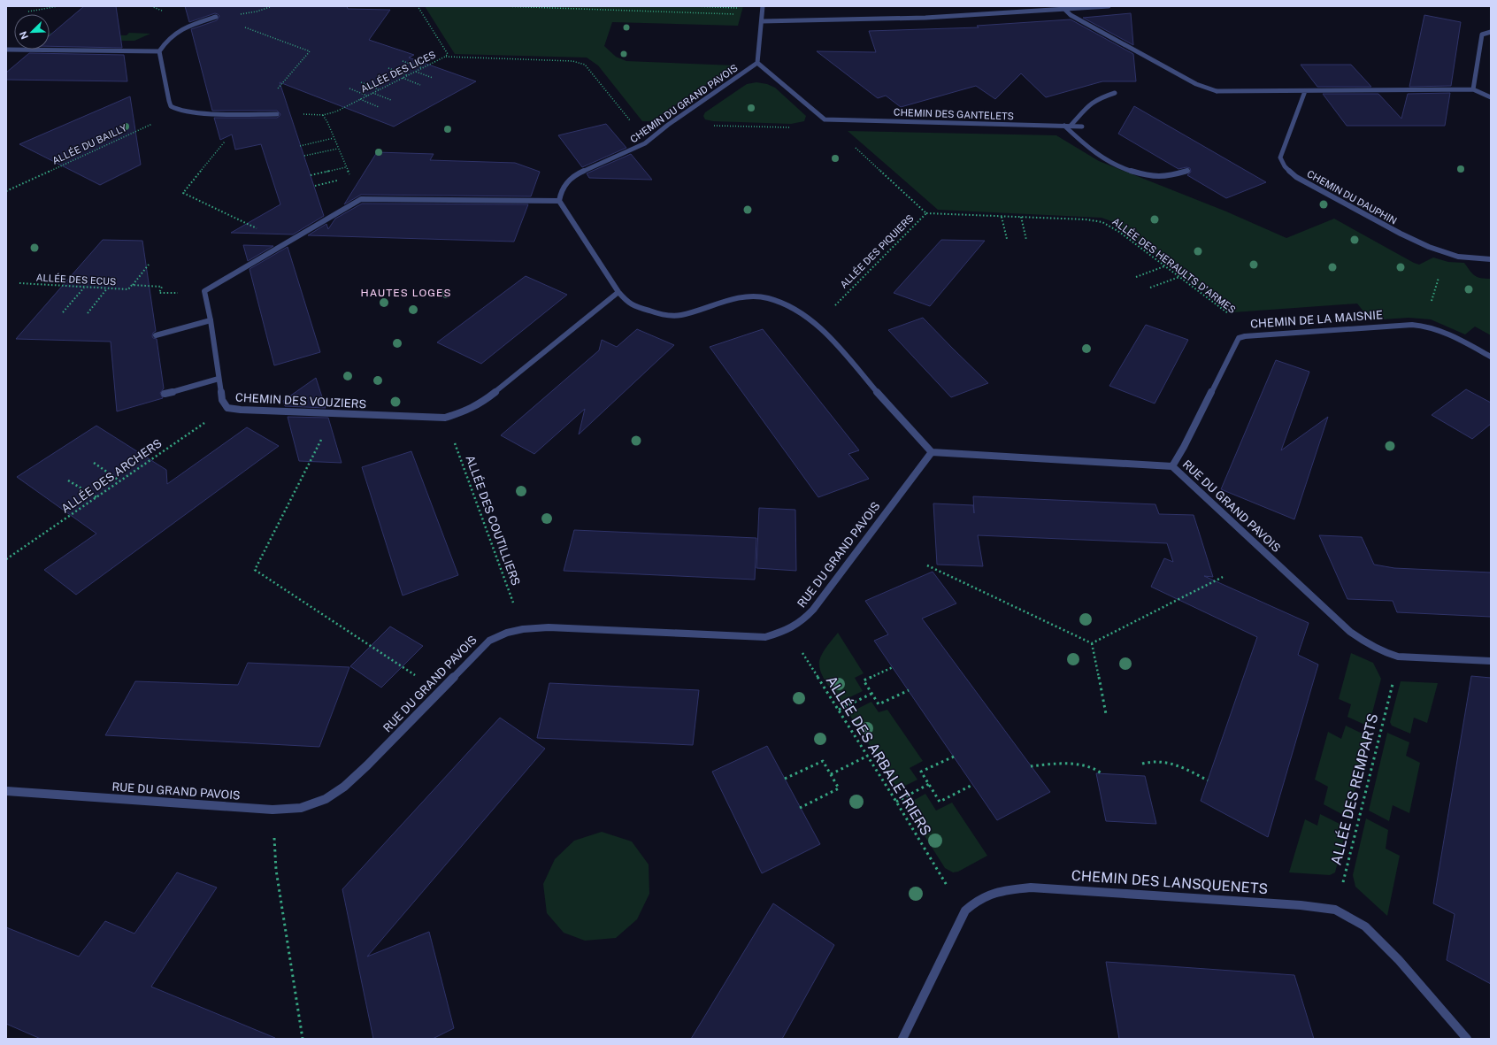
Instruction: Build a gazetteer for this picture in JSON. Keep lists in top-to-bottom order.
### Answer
{
  "streets": {
    "street": [
      "CHEMIN DU GRAND PAVOIS",
      "CHEMIN DES GANTELETS",
      "CHEMIN DU DAUPHIN",
      "CHEMIN DE LA MAISNIE",
      "CHEMIN DES VOUZIERS",
      "RUE DU GRAND PAVOIS",
      "CHEMIN DES LANSQUENETS"
    ],
    "path": [
      "ALLÉE DES LICES",
      "ALLÉE DU BAILLY",
      "ALLÉE DES PIQUIERS",
      "ALLÉE DES HERAULTS D'ARMES",
      "ALLÉE DES ECUS",
      "ALLÉE DES ARCHERS",
      "ALLÉE DES COUTILLIERS",
      "ALLÉE DES ARBALETRIERS",
      "ALLÉE DES REMPARTS"
    ]
  },
  "crossings": [
    ["CHEMIN DES GANTELETS", "ALLÉE DES PIQUIERS"],
    ["ALLÉE DES PIQUIERS", "ALLÉE DES HERAULTS D'ARMES"],
    ["ALLÉE DES HERAULTS D'ARMES", "CHEMIN DE LA MAISNIE"],
    ["ALLÉE DES ECUS", "CHEMIN DES VOUZIERS"],
    ["CHEMIN DE LA MAISNIE", "RUE DU GRAND PAVOIS"],
    ["CHEMIN DES VOUZIERS", "ALLÉE DES ARCHERS"],
    ["CHEMIN DES VOUZIERS", "ALLÉE DES COUTILLIERS"],
    ["RUE DU GRAND PAVOIS", "ALLÉE DES COUTILLIERS"],
    ["RUE DU GRAND PAVOIS", "ALLÉE DES ARBALETRIERS"],
    ["ALLÉE DES REMPARTS", "CHEMIN DES LANSQUENETS"]
  ],
  "districts": ["HAUTES LOGES"],
  "north": "bottom left"
}
